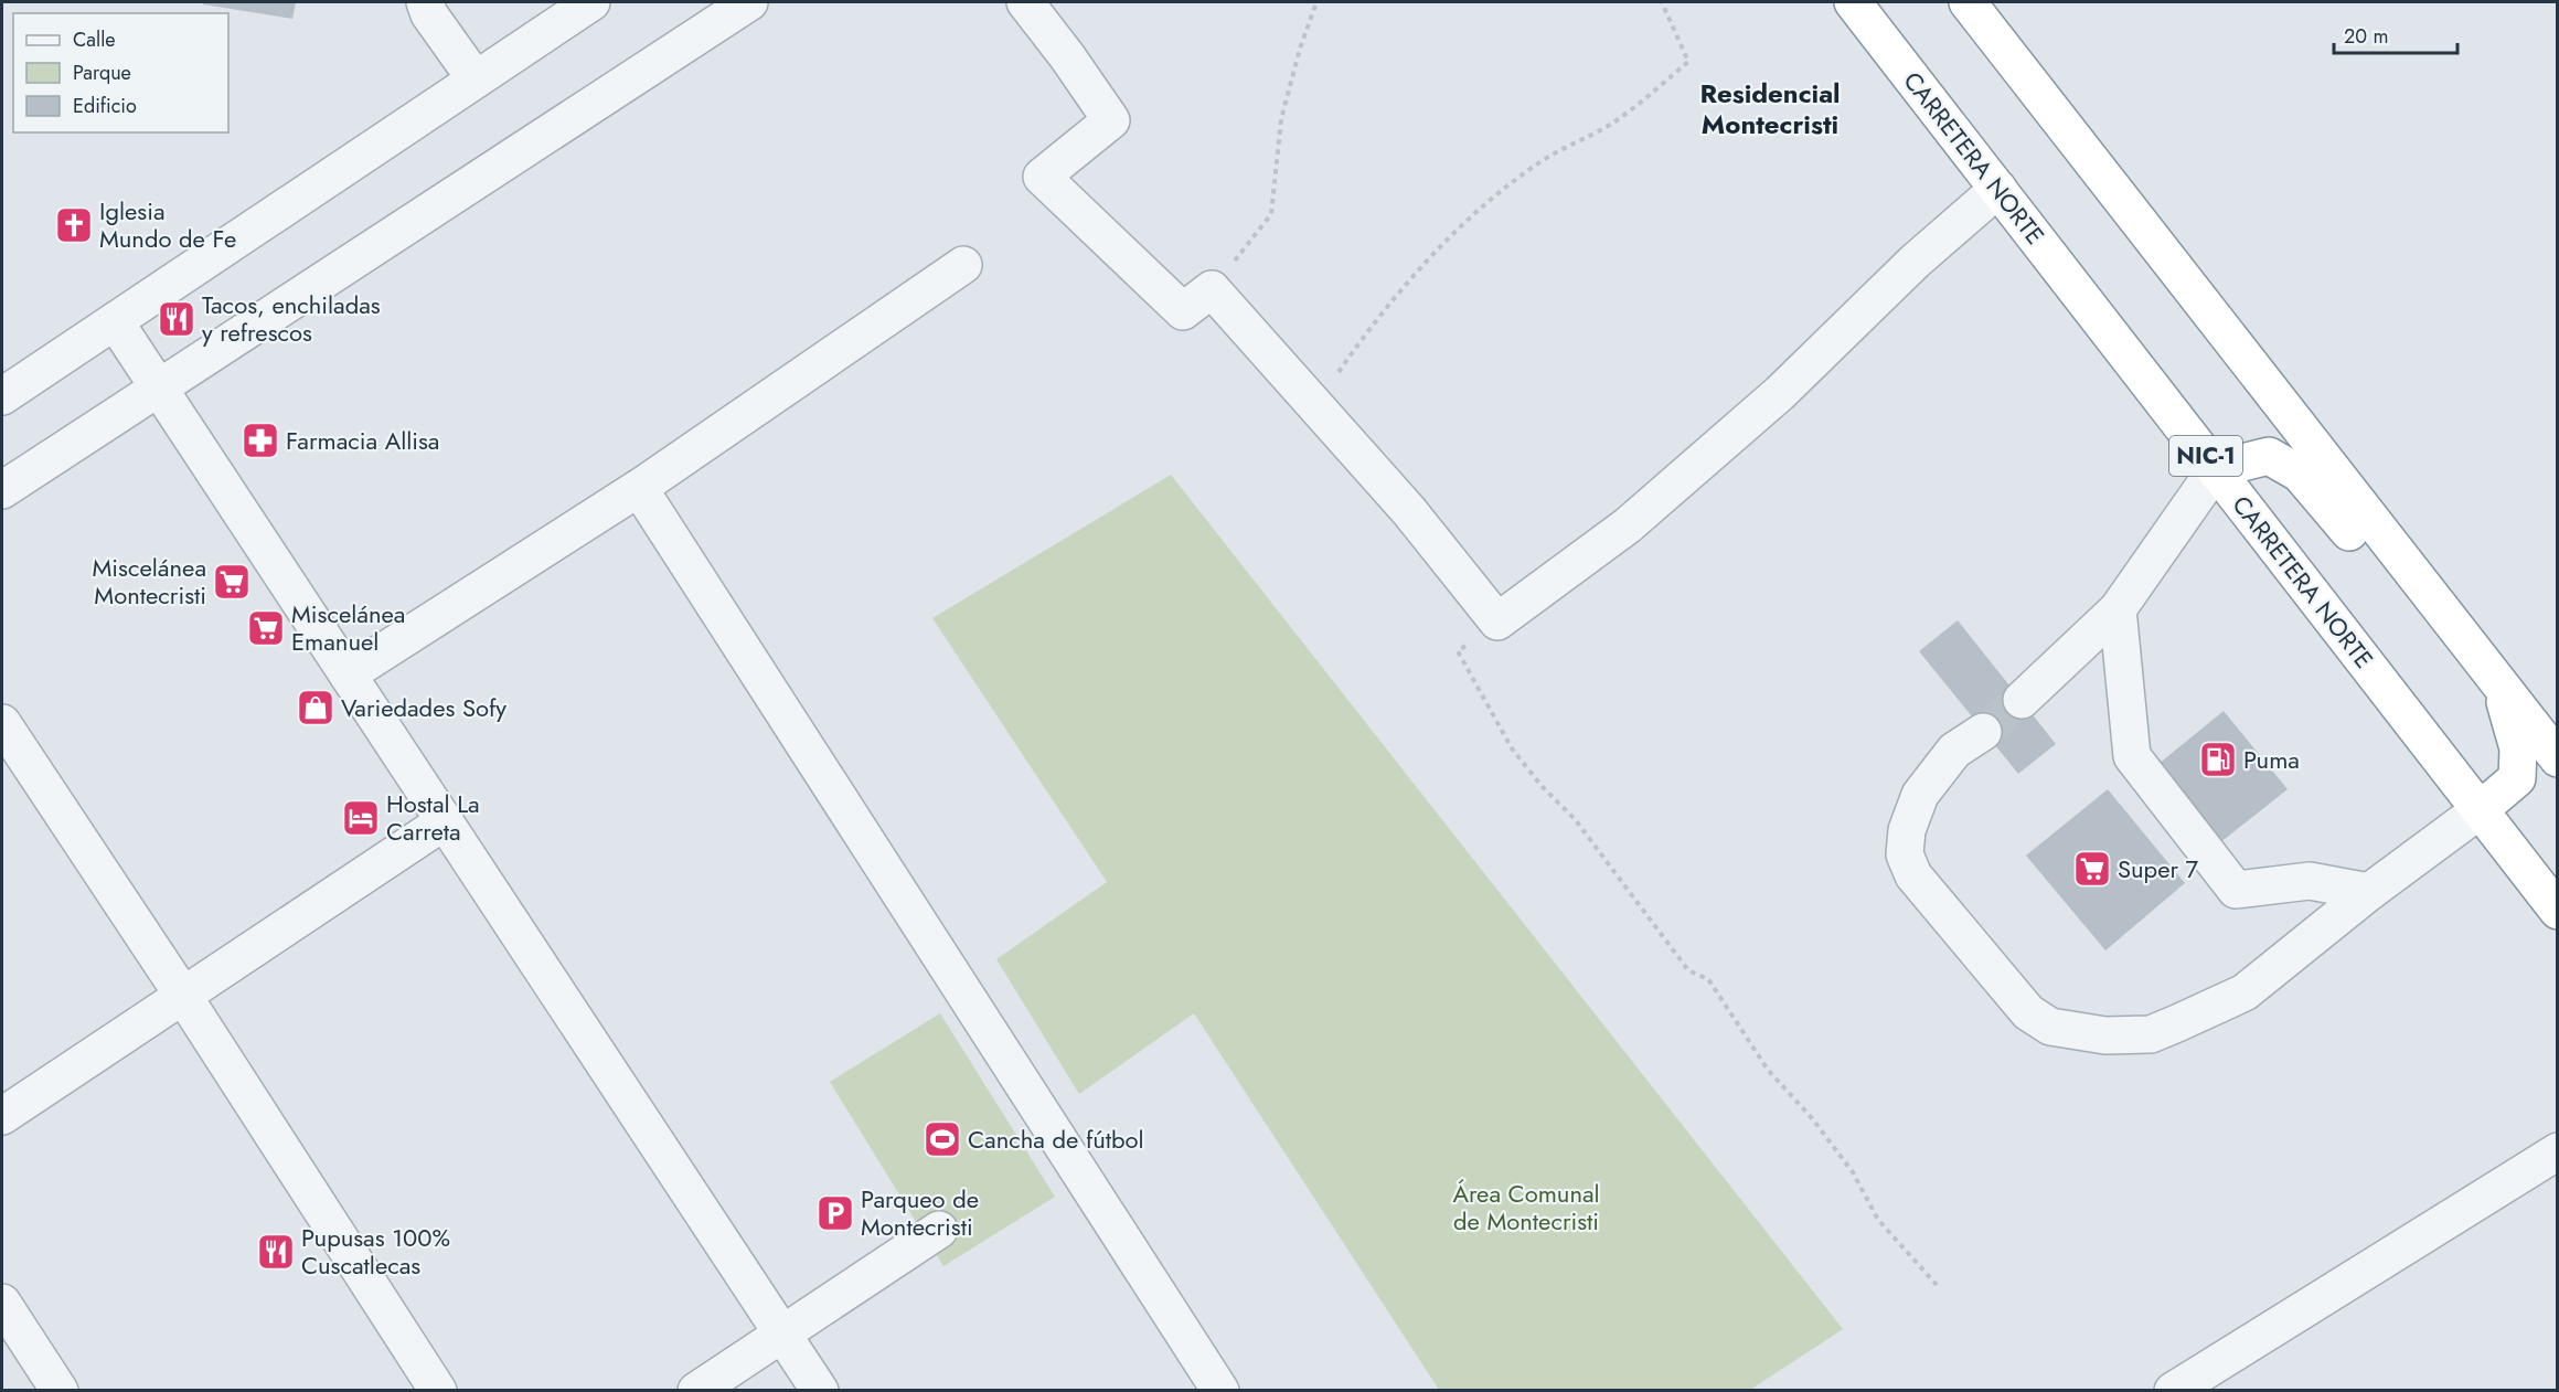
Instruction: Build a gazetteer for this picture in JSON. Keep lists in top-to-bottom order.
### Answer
{
  "streets": {
    "highway": ["CARRETERA NORTE", "NIC-1"]
  },
  "districts": ["Residencial Montecristi"],
  "parks": ["Área Comunal de Montecristi"],
  "places": {
    "church": ["Iglesia Mundo de Fe"],
    "restaurant": ["Tacos, enchiladas y refrescos", "Pupusas 100% Cuscatlecas"],
    "pharmacy": ["Farmacia Allisa"],
    "supermarket": ["Miscelánea Montecristi", "Miscelánea Emanuel", "Super 7"],
    "shop": ["Variedades Sofy"],
    "fuel station": ["Puma"],
    "hotel": ["Hostal La Carreta"],
    "sports": ["Cancha de fútbol"],
    "parking": ["Parqueo de Montecristi"]
  },
  "legend": ["Calle", "Parque", "Edificio"],
  "scale_bar": "20 m"
}
